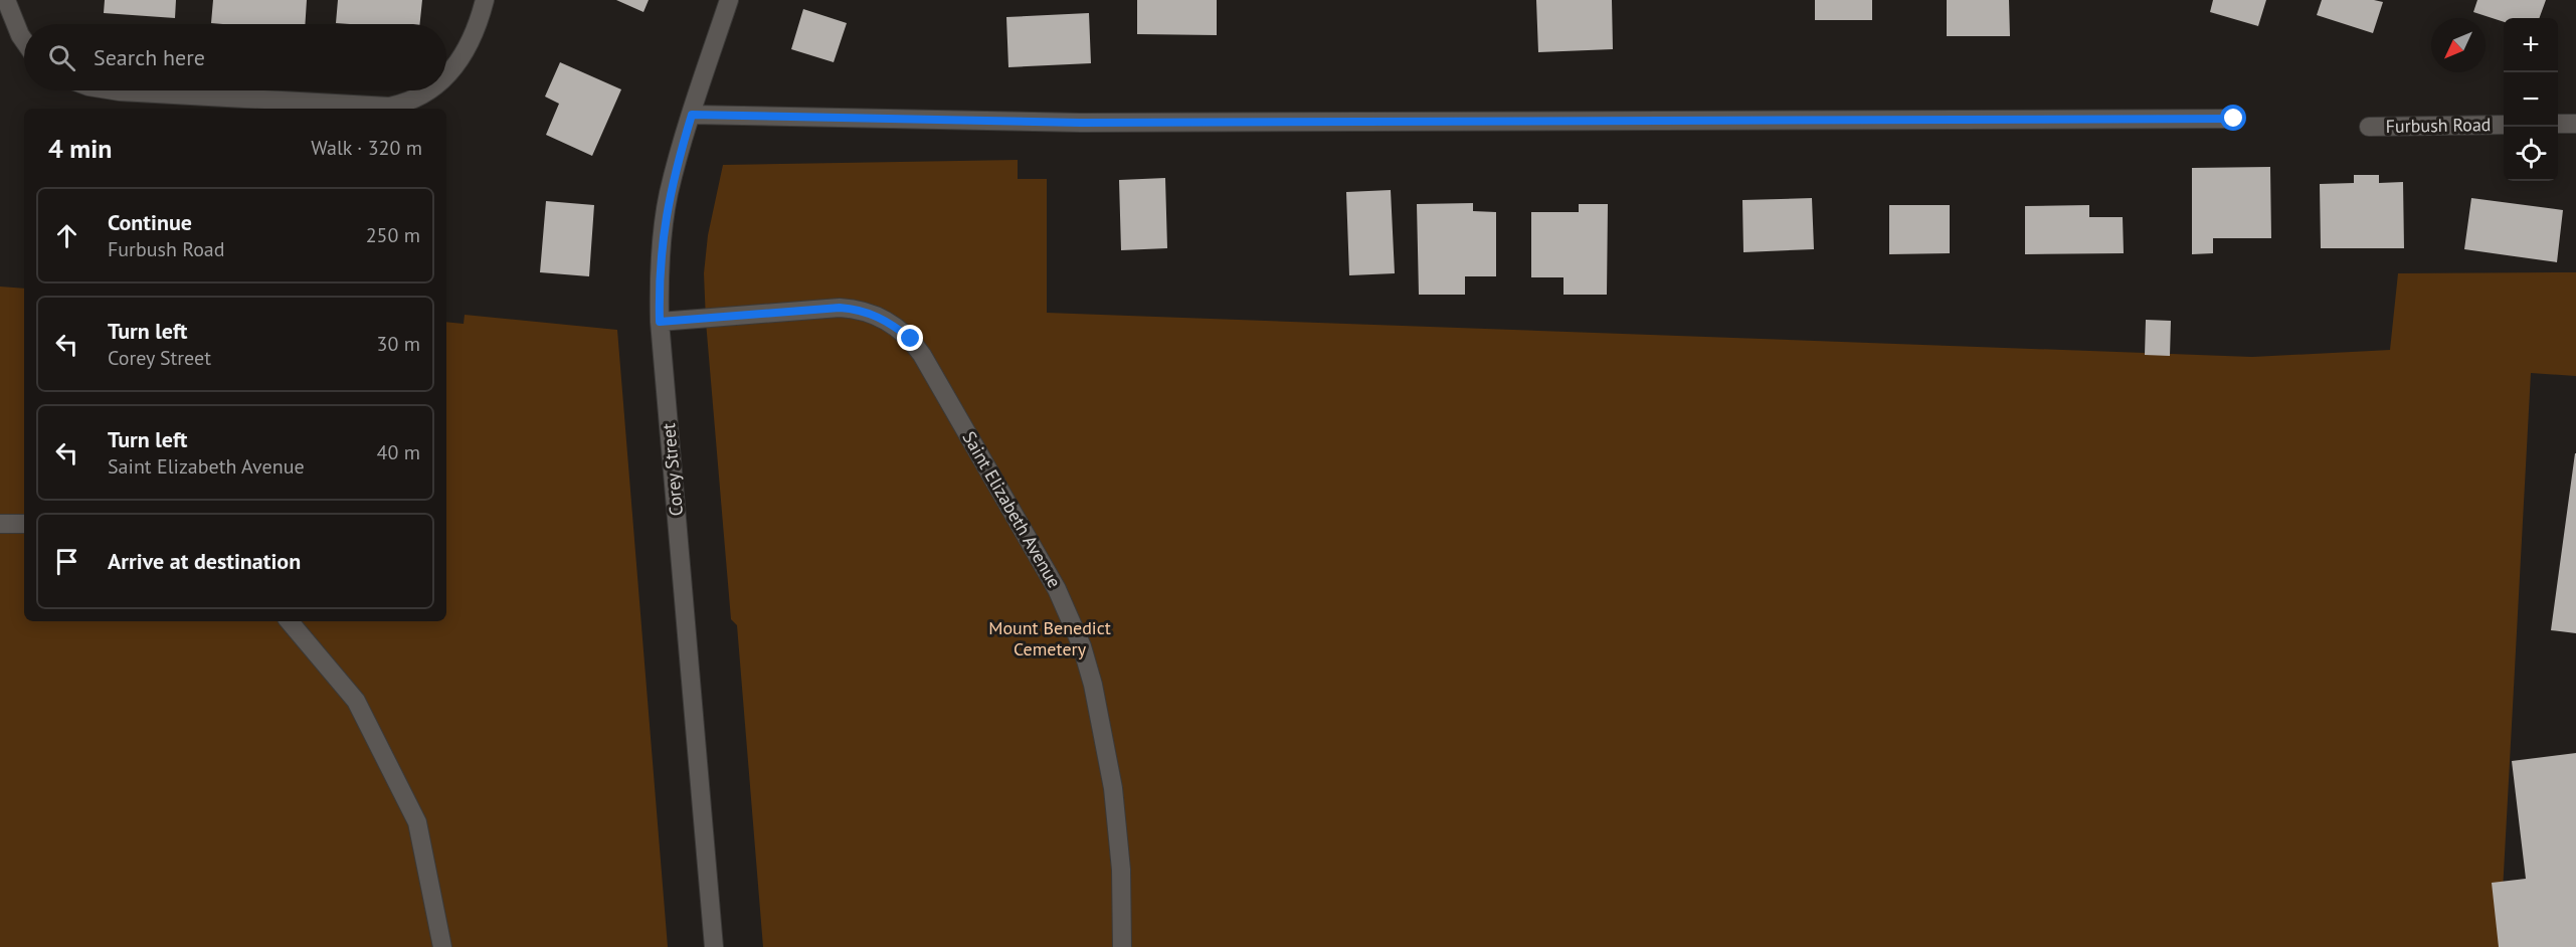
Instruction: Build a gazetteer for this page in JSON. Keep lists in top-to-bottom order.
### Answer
{
  "streets": {
    "street": ["Furbush Road", "Corey Street", "Saint Elizabeth Avenue"]
  },
  "crossings": [
    ["Corey Street", "Saint Elizabeth Avenue"]
  ],
  "parks": ["Mount Benedict Cemetery"],
  "north": "bottom left",
  "page": {
    "map_buttons": ["+", "−"],
    "search": "Search here",
    "heading": ["4 min", "Walk · 320 m"],
    "list": [
      ["Continue", "Furbush Road", "250 m"],
      ["Turn left", "Corey Street", "30 m"],
      ["Turn left", "Saint Elizabeth Avenue", "40 m"],
      "Arrive at destination"
    ]
  }
}
